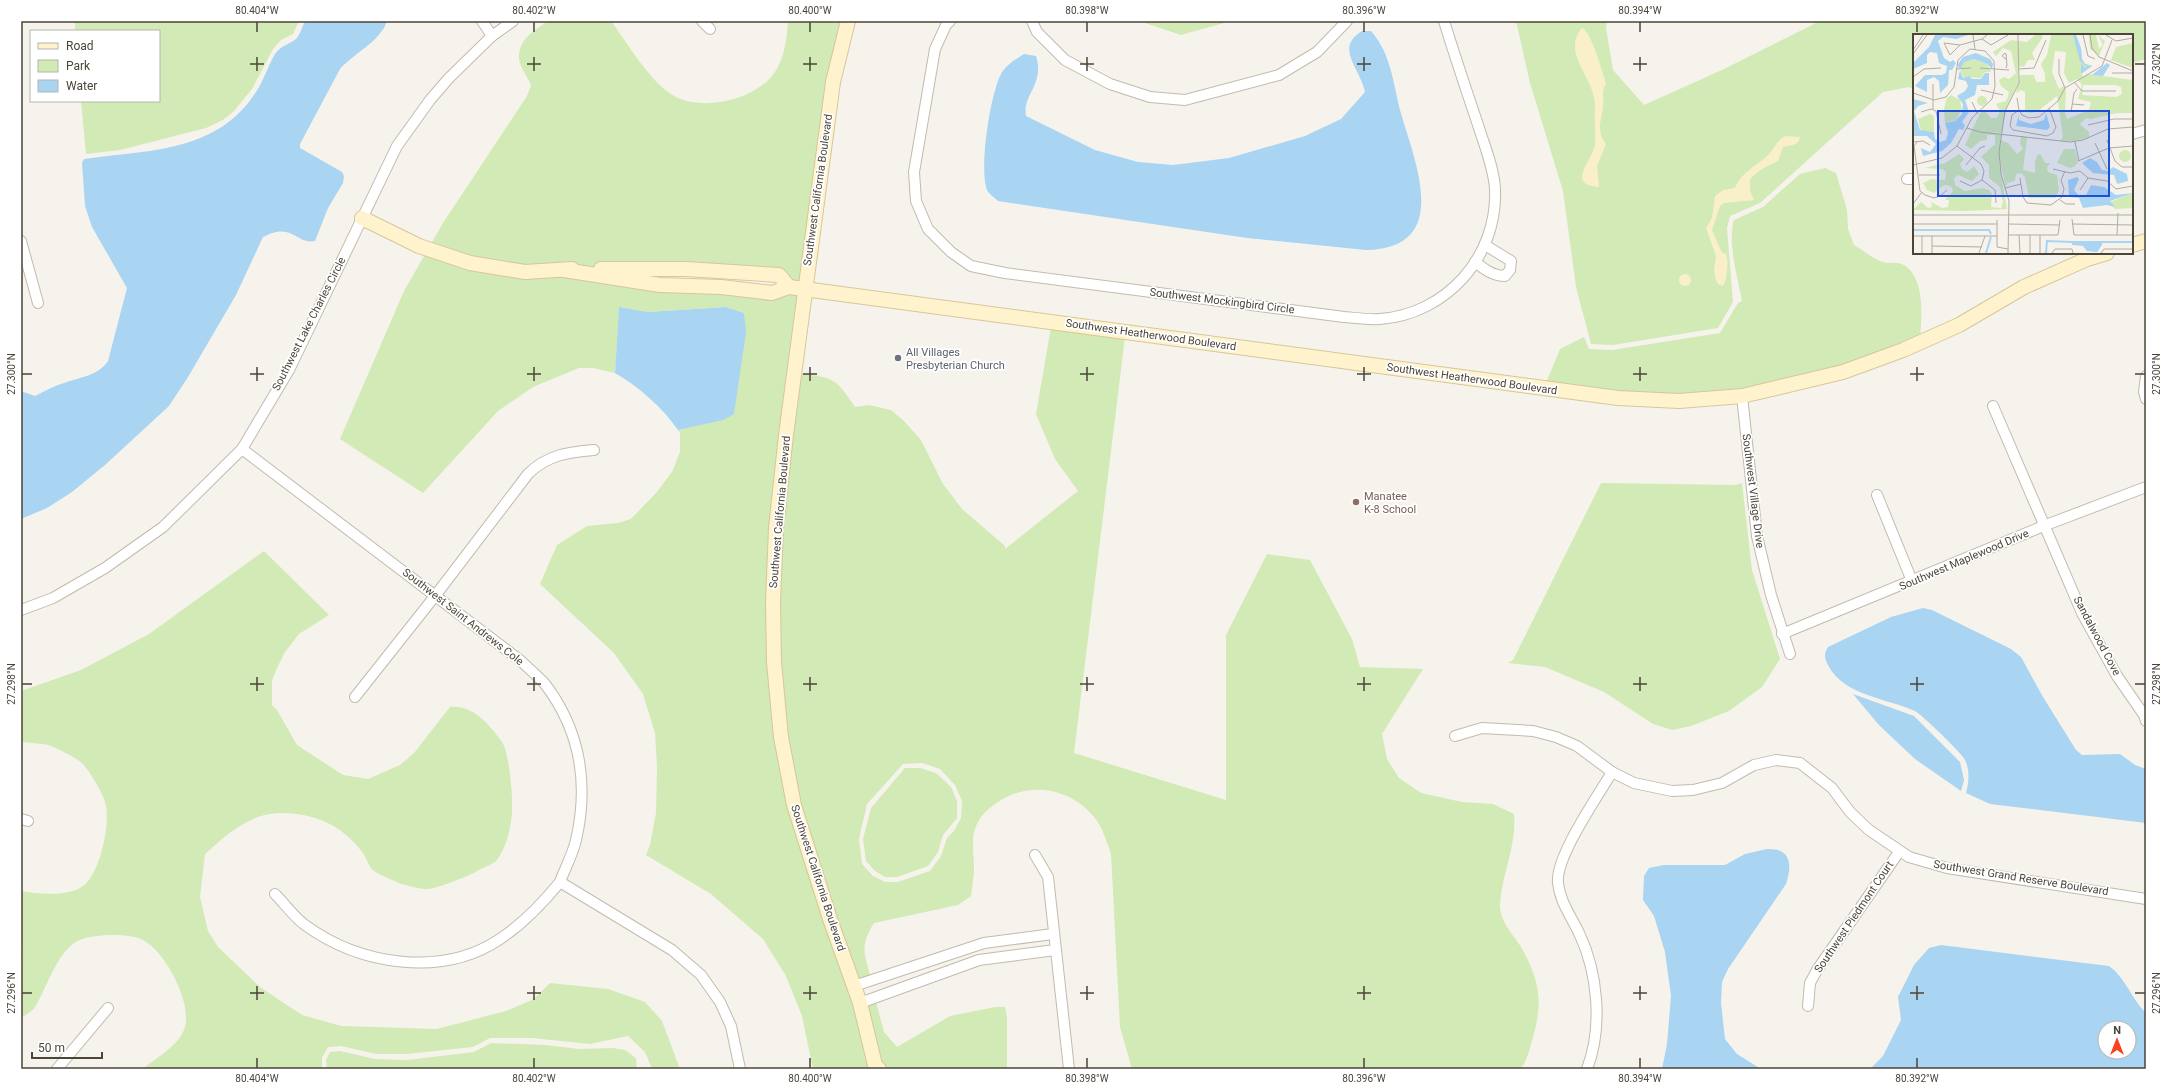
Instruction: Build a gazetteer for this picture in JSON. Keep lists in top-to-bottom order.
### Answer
{
  "streets": {
    "street": [
      "Southwest California Boulevard",
      "Southwest Mockingbird Circle",
      "Southwest Lake Charles Circle",
      "Southwest Heatherwood Boulevard",
      "Southwest Village Drive",
      "Southwest Maplewood Drive",
      "Southwest Saint Andrews Cole",
      "Sandalwood Cove",
      "Southwest Grand Reserve Boulevard",
      "Southwest Piedmont Court"
    ]
  },
  "crossings": [
    ["Southwest California Boulevard", "Southwest Heatherwood Boulevard"],
    ["Southwest Lake Charles Circle", "Southwest Heatherwood Boulevard"],
    ["Southwest Lake Charles Circle", "Southwest Saint Andrews Cole"],
    ["Southwest Heatherwood Boulevard", "Southwest Village Drive"],
    ["Southwest Village Drive", "Southwest Maplewood Drive"],
    ["Southwest Maplewood Drive", "Sandalwood Cove"],
    ["Southwest Grand Reserve Boulevard", "Southwest Piedmont Court"]
  ],
  "places": ["All Villages Presbyterian Church", "Manatee K-8 School"],
  "legend": ["Road", "Park", "Water"],
  "scale_bar": "50 m",
  "north": "top",
  "coordinates": [
    "80.404°W",
    "80.402°W",
    "80.400°W",
    "80.398°W",
    "80.396°W",
    "80.394°W",
    "80.392°W",
    "27.302°N",
    "27.300°N",
    "27.298°N",
    "27.296°N"
  ]
}
